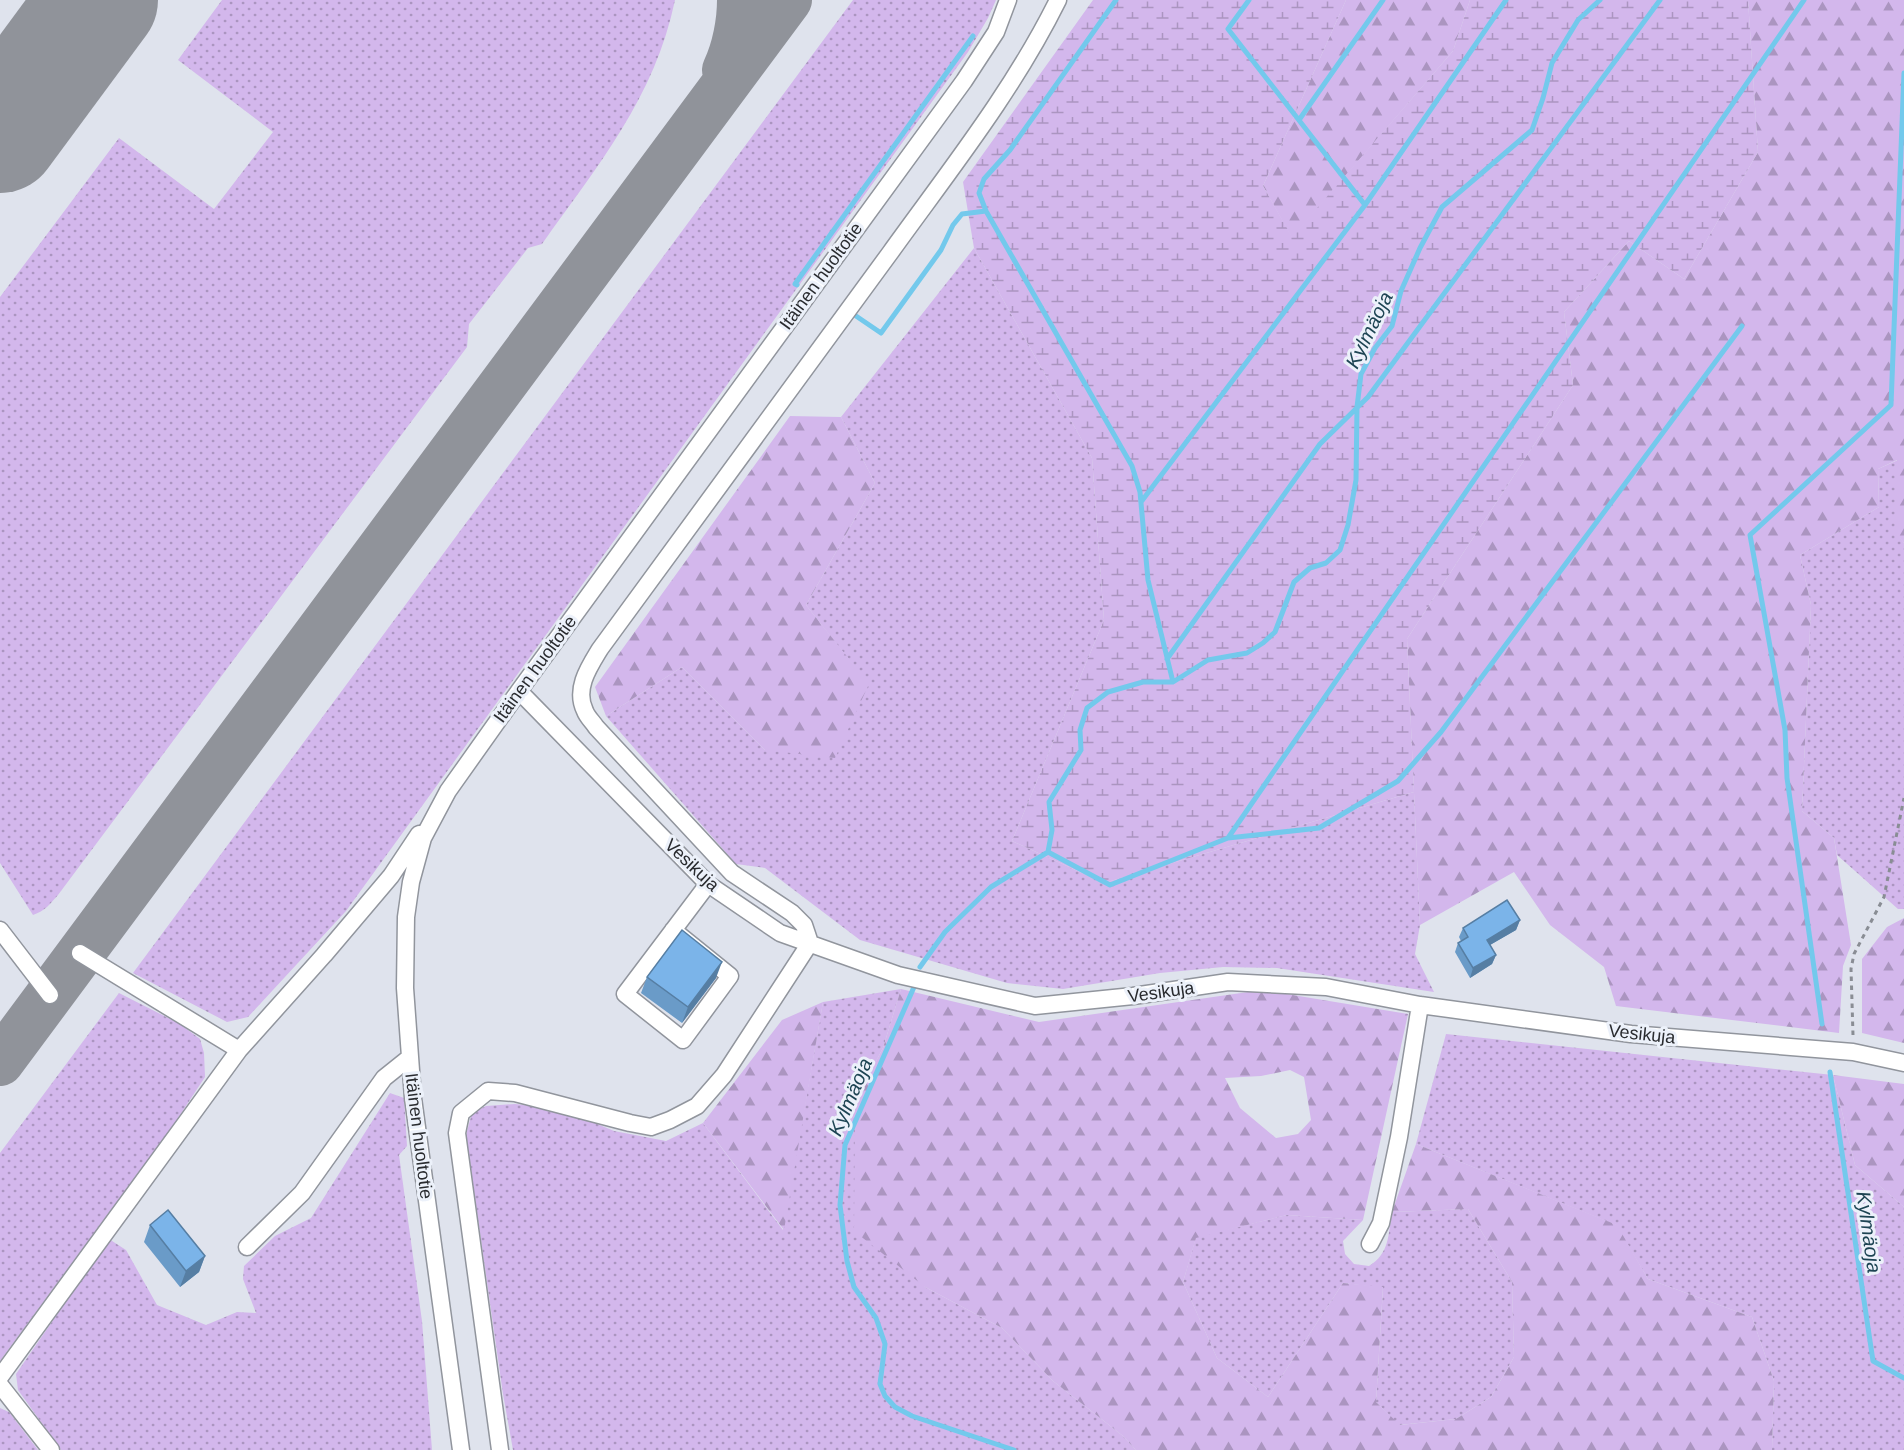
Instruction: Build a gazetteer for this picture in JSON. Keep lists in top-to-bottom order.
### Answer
{
  "streets": {
    "lane": ["Itäinen huoltotie", "Vesikuja"]
  },
  "crossings": [
    ["Itäinen huoltotie", "Vesikuja"]
  ],
  "water": ["Kylmäoja"]
}
